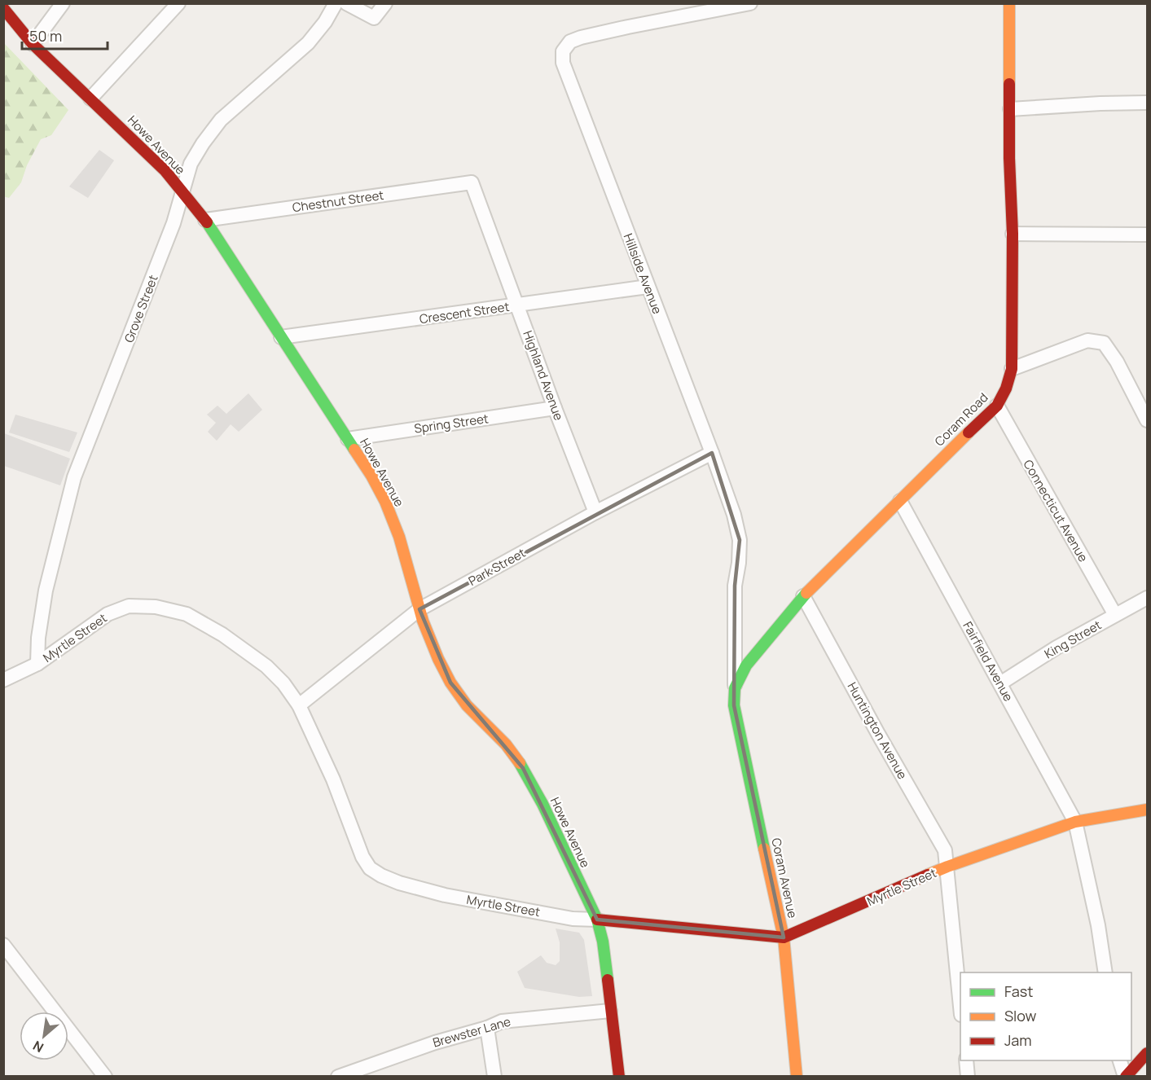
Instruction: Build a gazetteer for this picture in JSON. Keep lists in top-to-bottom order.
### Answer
{
  "streets": {
    "street": [
      "Howe Avenue",
      "Chestnut Street",
      "Hillside Avenue",
      "Grove Street",
      "Crescent Street",
      "Highland Avenue",
      "Coram Road",
      "Spring Street",
      "Connecticut Avenue",
      "Park Street",
      "Myrtle Street",
      "King Street",
      "Fairfield Avenue",
      "Huntington Avenue",
      "Coram Avenue",
      "Brewster Lane"
    ]
  },
  "crossings": [
    ["Howe Avenue", "Chestnut Street"],
    ["Howe Avenue", "Grove Street"],
    ["Howe Avenue", "Crescent Street"],
    ["Howe Avenue", "Spring Street"],
    ["Howe Avenue", "Park Street"],
    ["Howe Avenue", "Myrtle Street"],
    ["Howe Avenue", "Brewster Lane"],
    ["Chestnut Street", "Highland Avenue"],
    ["Hillside Avenue", "Crescent Street"],
    ["Hillside Avenue", "Coram Road"],
    ["Hillside Avenue", "Park Street"],
    ["Hillside Avenue", "Coram Avenue"],
    ["Grove Street", "Myrtle Street"],
    ["Crescent Street", "Highland Avenue"],
    ["Highland Avenue", "Spring Street"],
    ["Highland Avenue", "Park Street"],
    ["Coram Road", "Connecticut Avenue"],
    ["Coram Road", "Fairfield Avenue"],
    ["Coram Road", "Huntington Avenue"],
    ["Coram Road", "Coram Avenue"],
    ["Connecticut Avenue", "King Street"],
    ["Park Street", "Myrtle Street"],
    ["Myrtle Street", "Fairfield Avenue"],
    ["Myrtle Street", "Huntington Avenue"],
    ["Myrtle Street", "Coram Avenue"],
    ["King Street", "Fairfield Avenue"]
  ],
  "legend": ["Fast", "Slow", "Jam"],
  "scale_bar": "50 m",
  "north": "bottom left"
}
